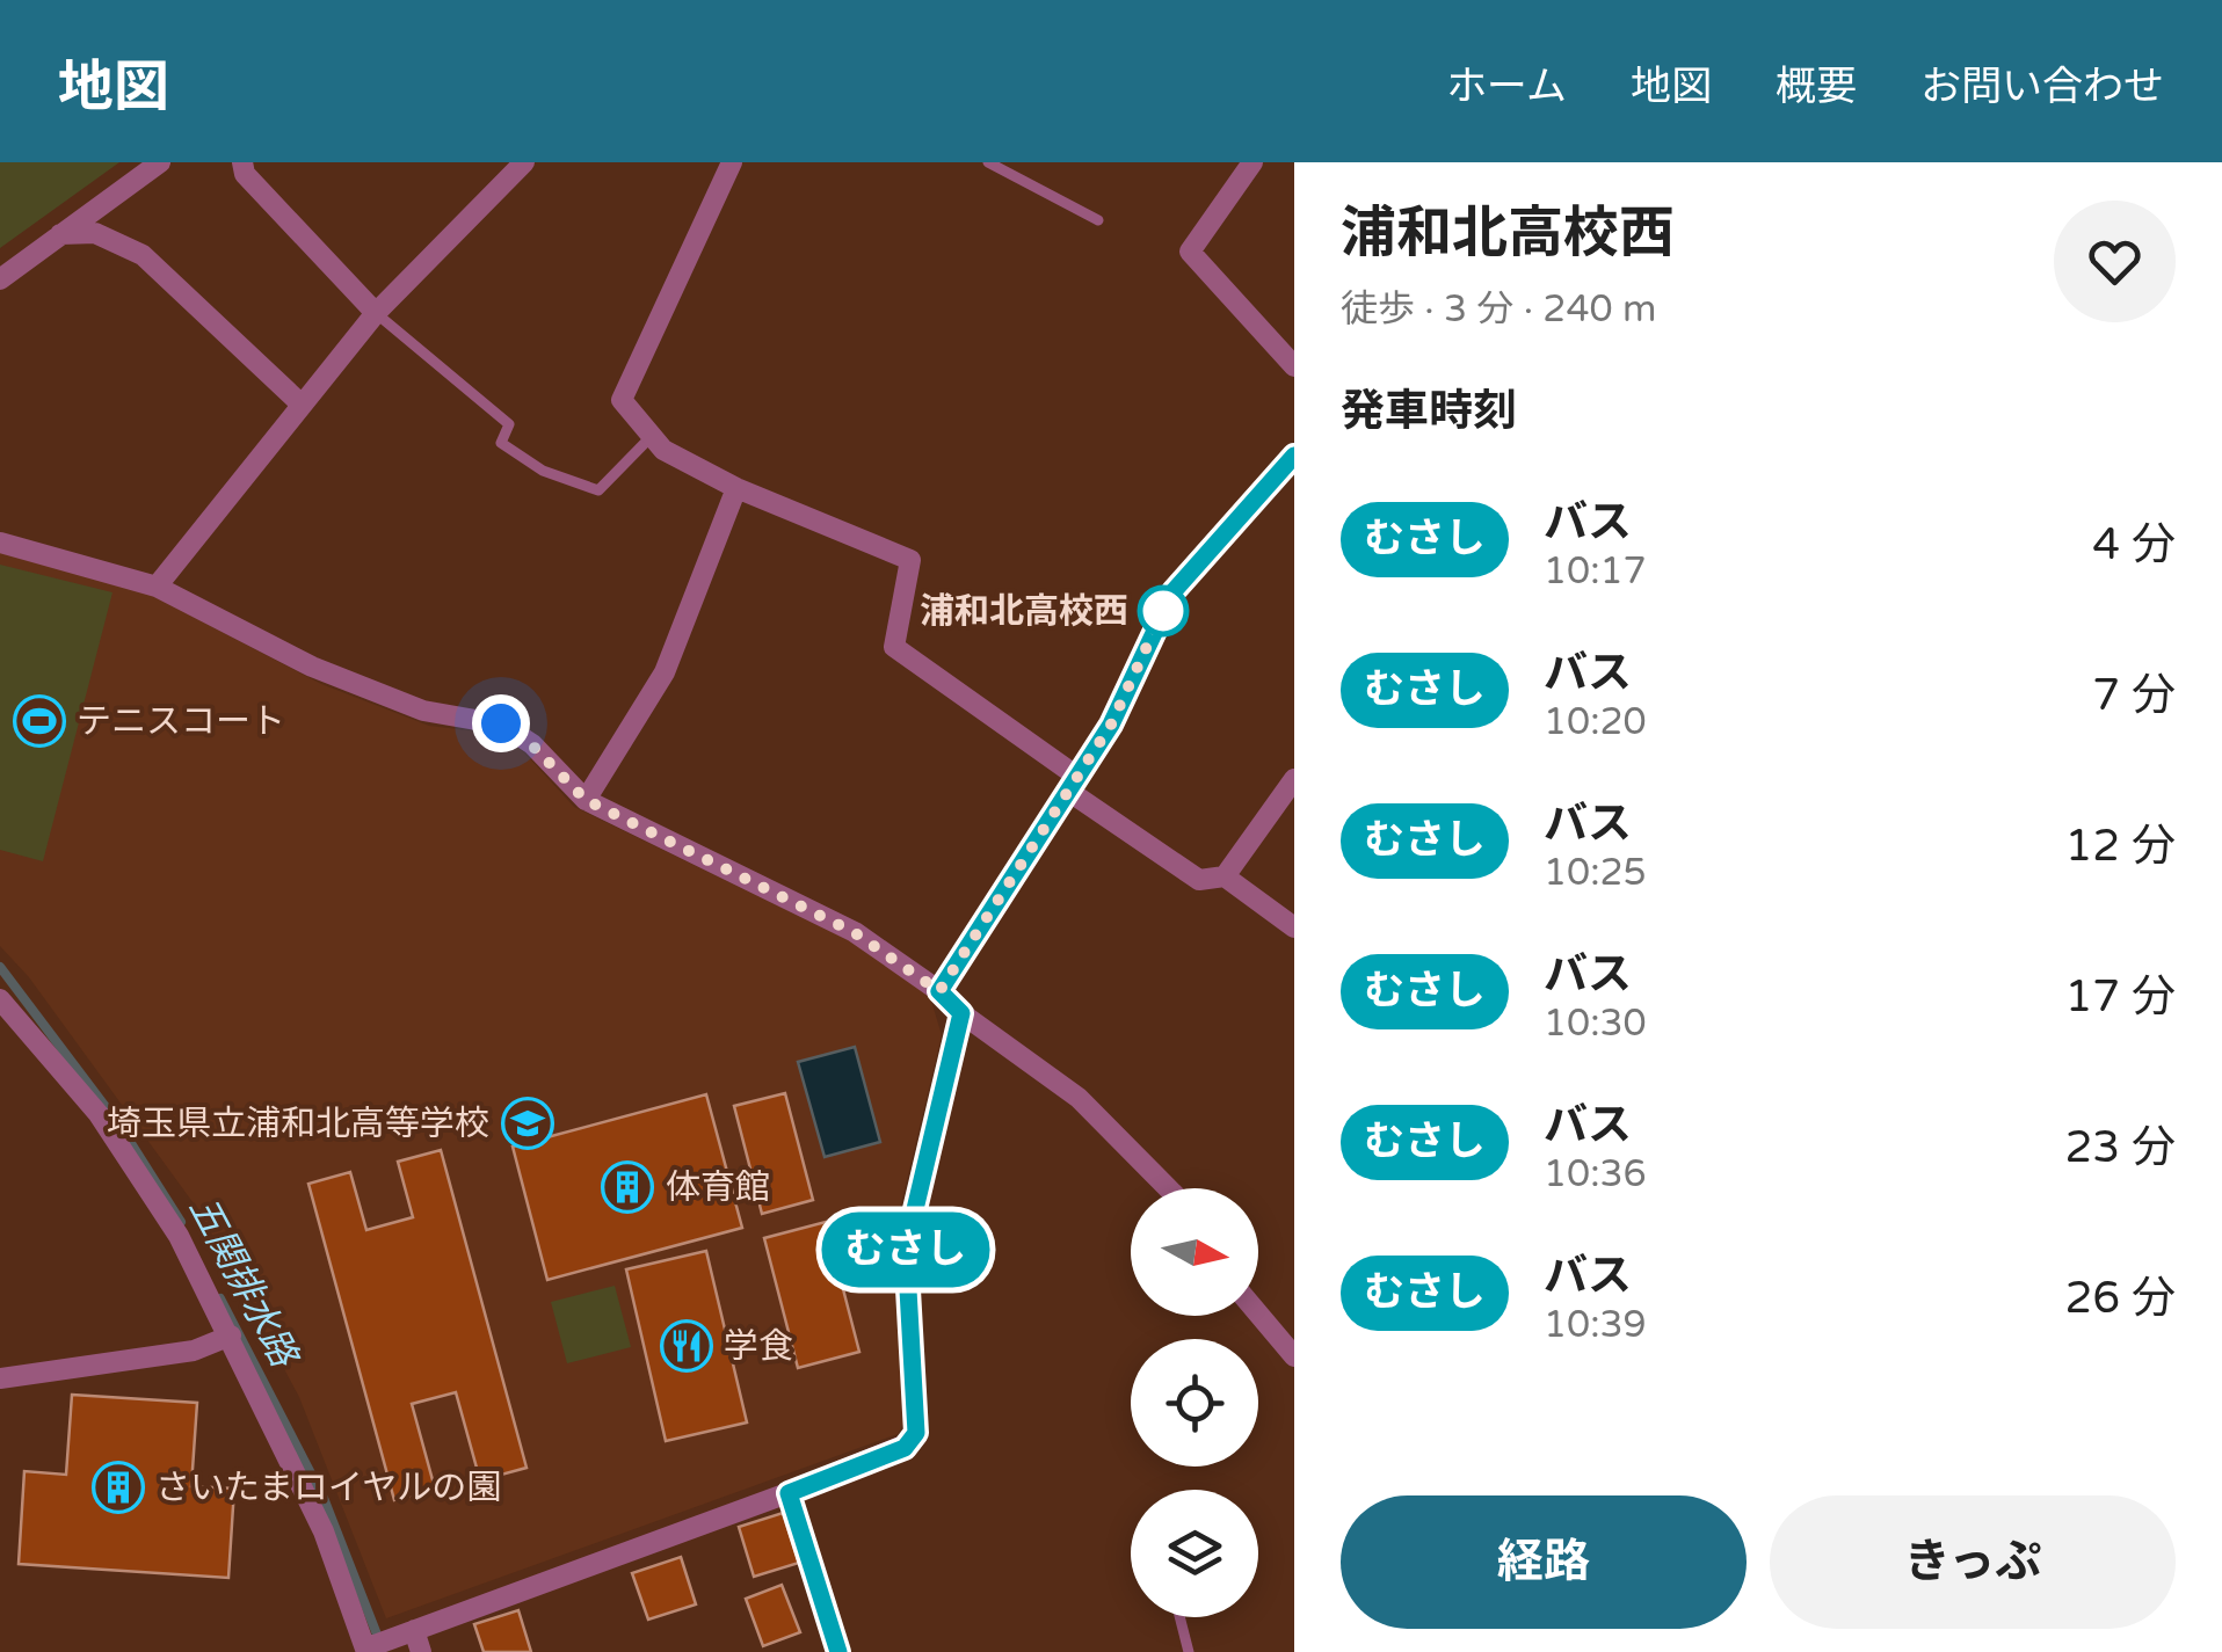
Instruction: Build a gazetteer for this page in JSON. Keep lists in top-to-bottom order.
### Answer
{
  "water": ["五関排水路"],
  "places": {
    "other": ["浦和北高校西"],
    "sports": ["テニスコート"],
    "school or university": ["埼玉県立浦和北高等学校"],
    "building": ["体育館", "さいたまロイヤルの園"],
    "restaurant": ["学食"]
  },
  "lines": ["bus line むさし"],
  "north": "right",
  "page": {
    "header": "地図",
    "nav": [
      "ホーム",
      "地図",
      "概要",
      "お問い合わせ"
    ],
    "on_map": "むさし",
    "heading": [
      ["浦和北高校西", "徒歩 · 3 分 · 240 m"],
      "発車時刻"
    ],
    "list": [
      {
        "mark": "むさし",
        "name": "バス",
        "note": "10:17",
        "value": "4 分"
      },
      {
        "mark": "むさし",
        "name": "バス",
        "note": "10:20",
        "value": "7 分"
      },
      {
        "mark": "むさし",
        "name": "バス",
        "note": "10:25",
        "value": "12 分"
      },
      {
        "mark": "むさし",
        "name": "バス",
        "note": "10:30",
        "value": "17 分"
      },
      {
        "mark": "むさし",
        "name": "バス",
        "note": "10:36",
        "value": "23 分"
      },
      {
        "mark": "むさし",
        "name": "バス",
        "note": "10:39",
        "value": "26 分"
      }
    ],
    "buttons": ["経路", "きっぷ"]
  }
}
